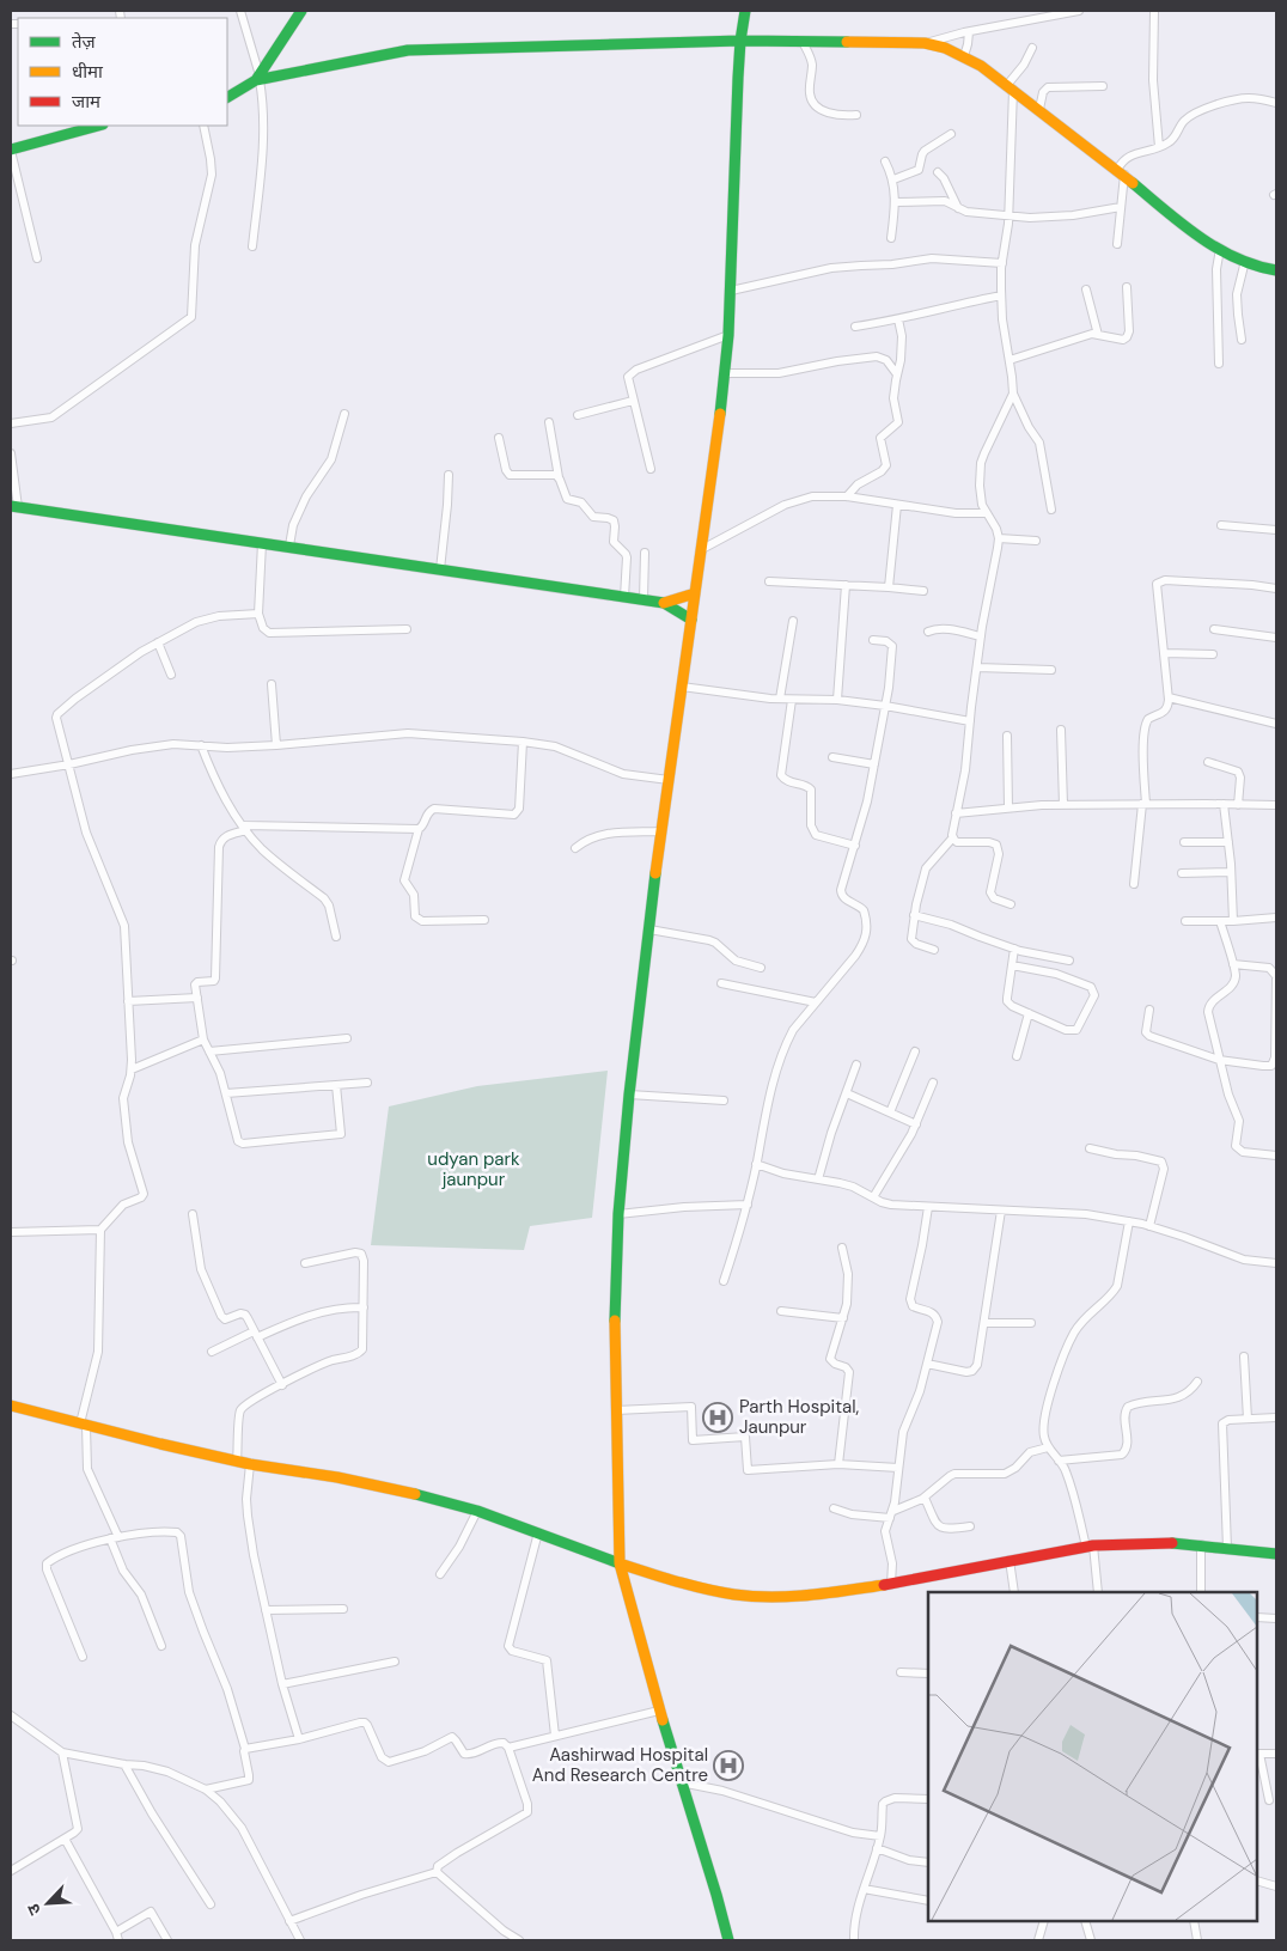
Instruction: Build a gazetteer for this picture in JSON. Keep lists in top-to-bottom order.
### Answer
{
  "parks": ["udyan park jaunpur"],
  "places": {
    "hospital": ["Parth Hospital, Jaunpur", "Aashirwad Hospital And Research Centre"]
  },
  "legend": ["तेज़", "धीमा", "जाम"],
  "north": "bottom left"
}
